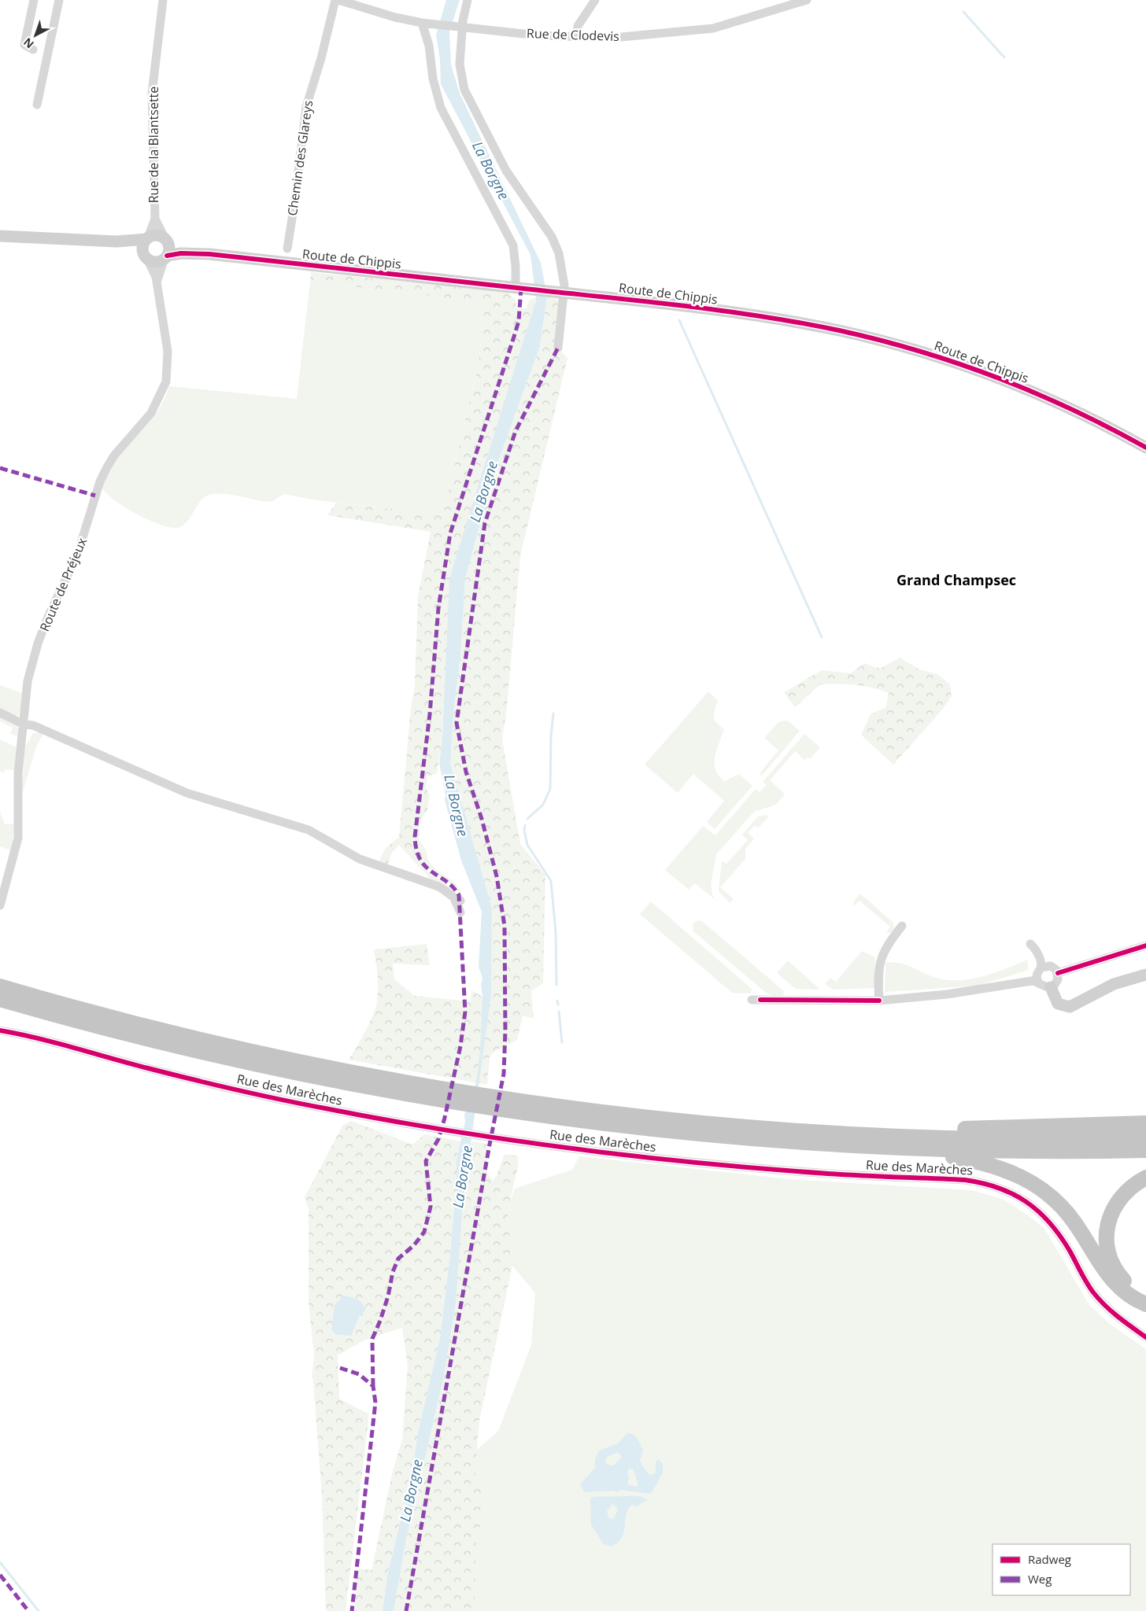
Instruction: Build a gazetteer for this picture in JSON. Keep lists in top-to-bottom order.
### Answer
{
  "streets": {
    "street": [
      "Rue de Clodevis",
      "Rue de la Blantsette",
      "Chemin des Glareys",
      "Route de Chippis",
      "Route de Préjeux",
      "Rue des Marèches"
    ]
  },
  "crossings": [
    ["Rue de la Blantsette", "Route de Chippis"],
    ["Rue de la Blantsette", "Route de Préjeux"],
    ["Route de Chippis", "Route de Préjeux"]
  ],
  "districts": ["Grand Champsec"],
  "water": ["La Borgne"],
  "legend": ["Radweg", "Weg"],
  "north": "bottom left"
}
